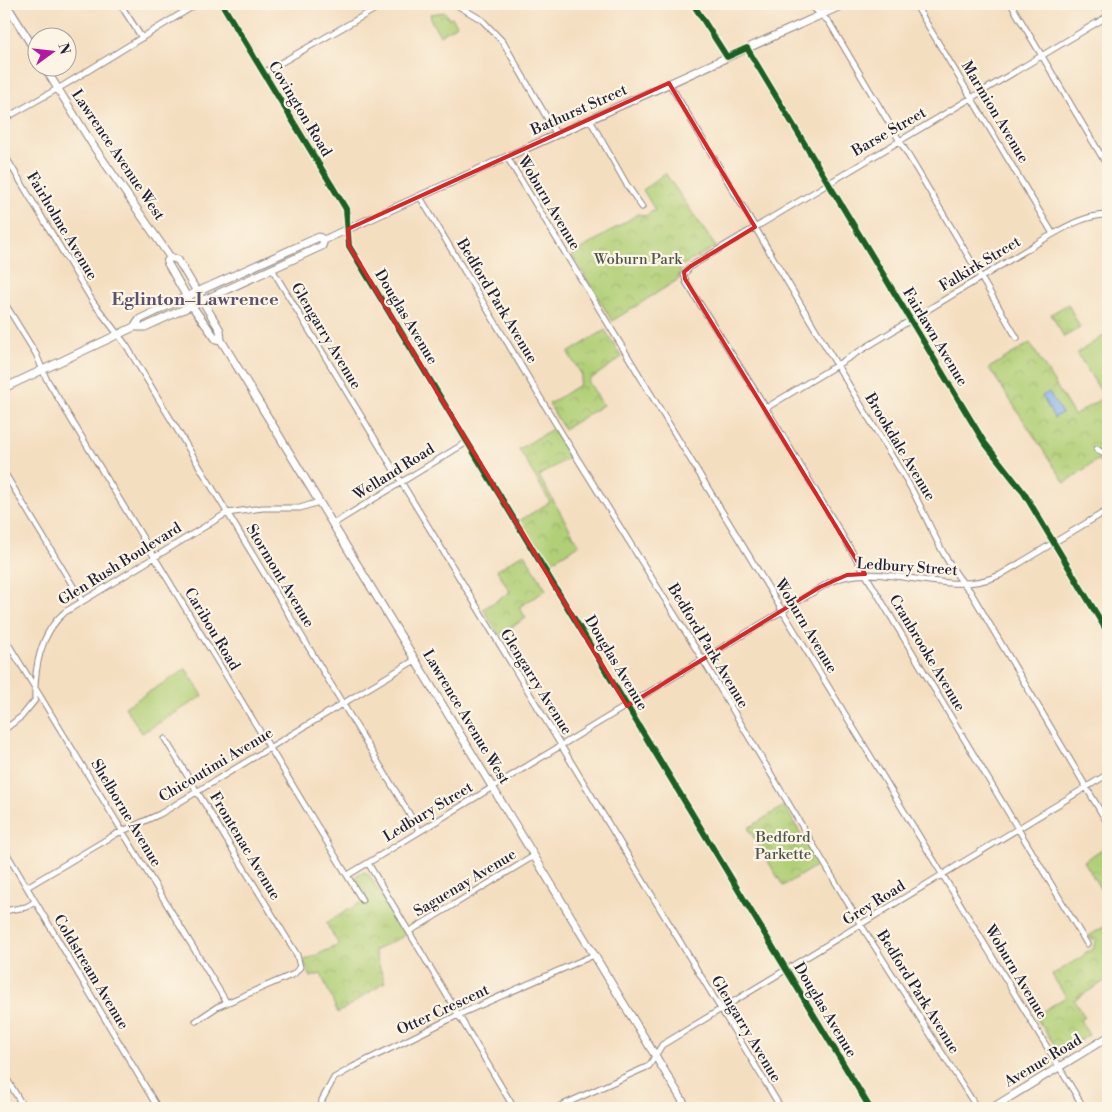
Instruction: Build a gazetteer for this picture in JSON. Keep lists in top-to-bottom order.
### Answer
{
  "streets": {
    "main road": ["Bathurst Street", "Lawrence Avenue West", "Avenue Road"],
    "street": [
      "Covington Road",
      "Marmion Avenue",
      "Barse Street",
      "Woburn Avenue",
      "Fairholme Avenue",
      "Falkirk Street",
      "Bedford Park Avenue",
      "Douglas Avenue",
      "Glengarry Avenue",
      "Fairlawn Avenue",
      "Brookdale Avenue",
      "Welland Road",
      "Glen Rush Boulevard",
      "Ledbury Street",
      "Stormont Avenue",
      "Caribou Road",
      "Cranbrooke Avenue",
      "Chicoutimi Avenue",
      "Shelborne Avenue",
      "Frontenac Avenue",
      "Saguenay Avenue",
      "Grey Road",
      "Coldstream Avenue",
      "Otter Crescent"
    ]
  },
  "crossings": [
    ["Covington Road", "Bathurst Street"],
    ["Covington Road", "Douglas Avenue"],
    ["Bathurst Street", "Lawrence Avenue West"],
    ["Bathurst Street", "Woburn Avenue"],
    ["Bathurst Street", "Fairholme Avenue"],
    ["Bathurst Street", "Bedford Park Avenue"],
    ["Bathurst Street", "Douglas Avenue"],
    ["Bathurst Street", "Glengarry Avenue"],
    ["Bathurst Street", "Fairlawn Avenue"],
    ["Bathurst Street", "Brookdale Avenue"],
    ["Bathurst Street", "Stormont Avenue"],
    ["Bathurst Street", "Caribou Road"],
    ["Marmion Avenue", "Barse Street"],
    ["Marmion Avenue", "Falkirk Street"],
    ["Barse Street", "Fairlawn Avenue"],
    ["Barse Street", "Brookdale Avenue"],
    ["Barse Street", "Cranbrooke Avenue"],
    ["Lawrence Avenue West", "Welland Road"],
    ["Lawrence Avenue West", "Glen Rush Boulevard"],
    ["Lawrence Avenue West", "Ledbury Street"],
    ["Lawrence Avenue West", "Chicoutimi Avenue"],
    ["Lawrence Avenue West", "Saguenay Avenue"],
    ["Lawrence Avenue West", "Grey Road"],
    ["Lawrence Avenue West", "Otter Crescent"],
    ["Woburn Avenue", "Ledbury Street"],
    ["Woburn Avenue", "Grey Road"],
    ["Woburn Avenue", "Avenue Road"],
    ["Fairholme Avenue", "Stormont Avenue"],
    ["Falkirk Street", "Fairlawn Avenue"],
    ["Falkirk Street", "Brookdale Avenue"],
    ["Falkirk Street", "Cranbrooke Avenue"],
    ["Bedford Park Avenue", "Ledbury Street"],
    ["Bedford Park Avenue", "Grey Road"],
    ["Douglas Avenue", "Welland Road"],
    ["Douglas Avenue", "Ledbury Street"],
    ["Douglas Avenue", "Grey Road"],
    ["Glengarry Avenue", "Welland Road"],
    ["Glengarry Avenue", "Ledbury Street"],
    ["Glengarry Avenue", "Grey Road"],
    ["Fairlawn Avenue", "Ledbury Street"],
    ["Brookdale Avenue", "Ledbury Street"],
    ["Brookdale Avenue", "Grey Road"],
    ["Glen Rush Boulevard", "Stormont Avenue"],
    ["Glen Rush Boulevard", "Caribou Road"],
    ["Glen Rush Boulevard", "Shelborne Avenue"],
    ["Ledbury Street", "Stormont Avenue"],
    ["Ledbury Street", "Caribou Road"],
    ["Ledbury Street", "Cranbrooke Avenue"],
    ["Stormont Avenue", "Chicoutimi Avenue"],
    ["Caribou Road", "Chicoutimi Avenue"],
    ["Cranbrooke Avenue", "Grey Road"],
    ["Chicoutimi Avenue", "Shelborne Avenue"],
    ["Chicoutimi Avenue", "Frontenac Avenue"],
    ["Chicoutimi Avenue", "Coldstream Avenue"],
    ["Shelborne Avenue", "Frontenac Avenue"]
  ],
  "districts": ["Eglinton–Lawrence"],
  "parks": ["Woburn Park", "Bedford Parkette"],
  "north": "right"
}
